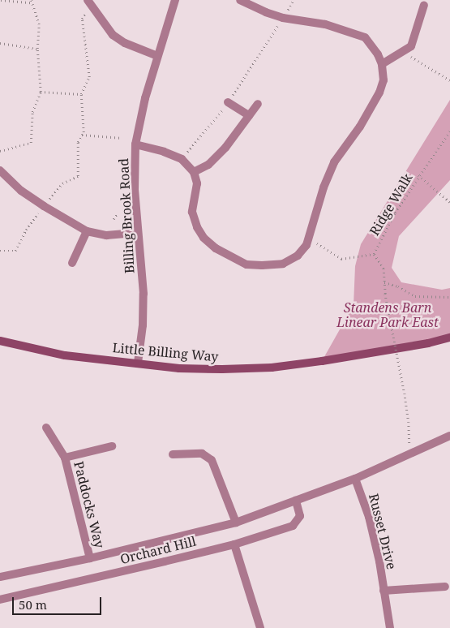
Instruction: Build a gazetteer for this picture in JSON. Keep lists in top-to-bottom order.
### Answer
{
  "streets": {
    "street": [
      "Billing Brook Road",
      "Little Billing Way",
      "Paddocks Way",
      "Russet Drive",
      "Orchard Hill"
    ],
    "path": ["Ridge Walk"]
  },
  "crossings": [
    ["Ridge Walk", "Orchard Hill"],
    ["Billing Brook Road", "Little Billing Way"],
    ["Paddocks Way", "Orchard Hill"],
    ["Russet Drive", "Orchard Hill"]
  ],
  "parks": ["Standens Barn Linear Park East"],
  "scale_bar": "50 m"
}
